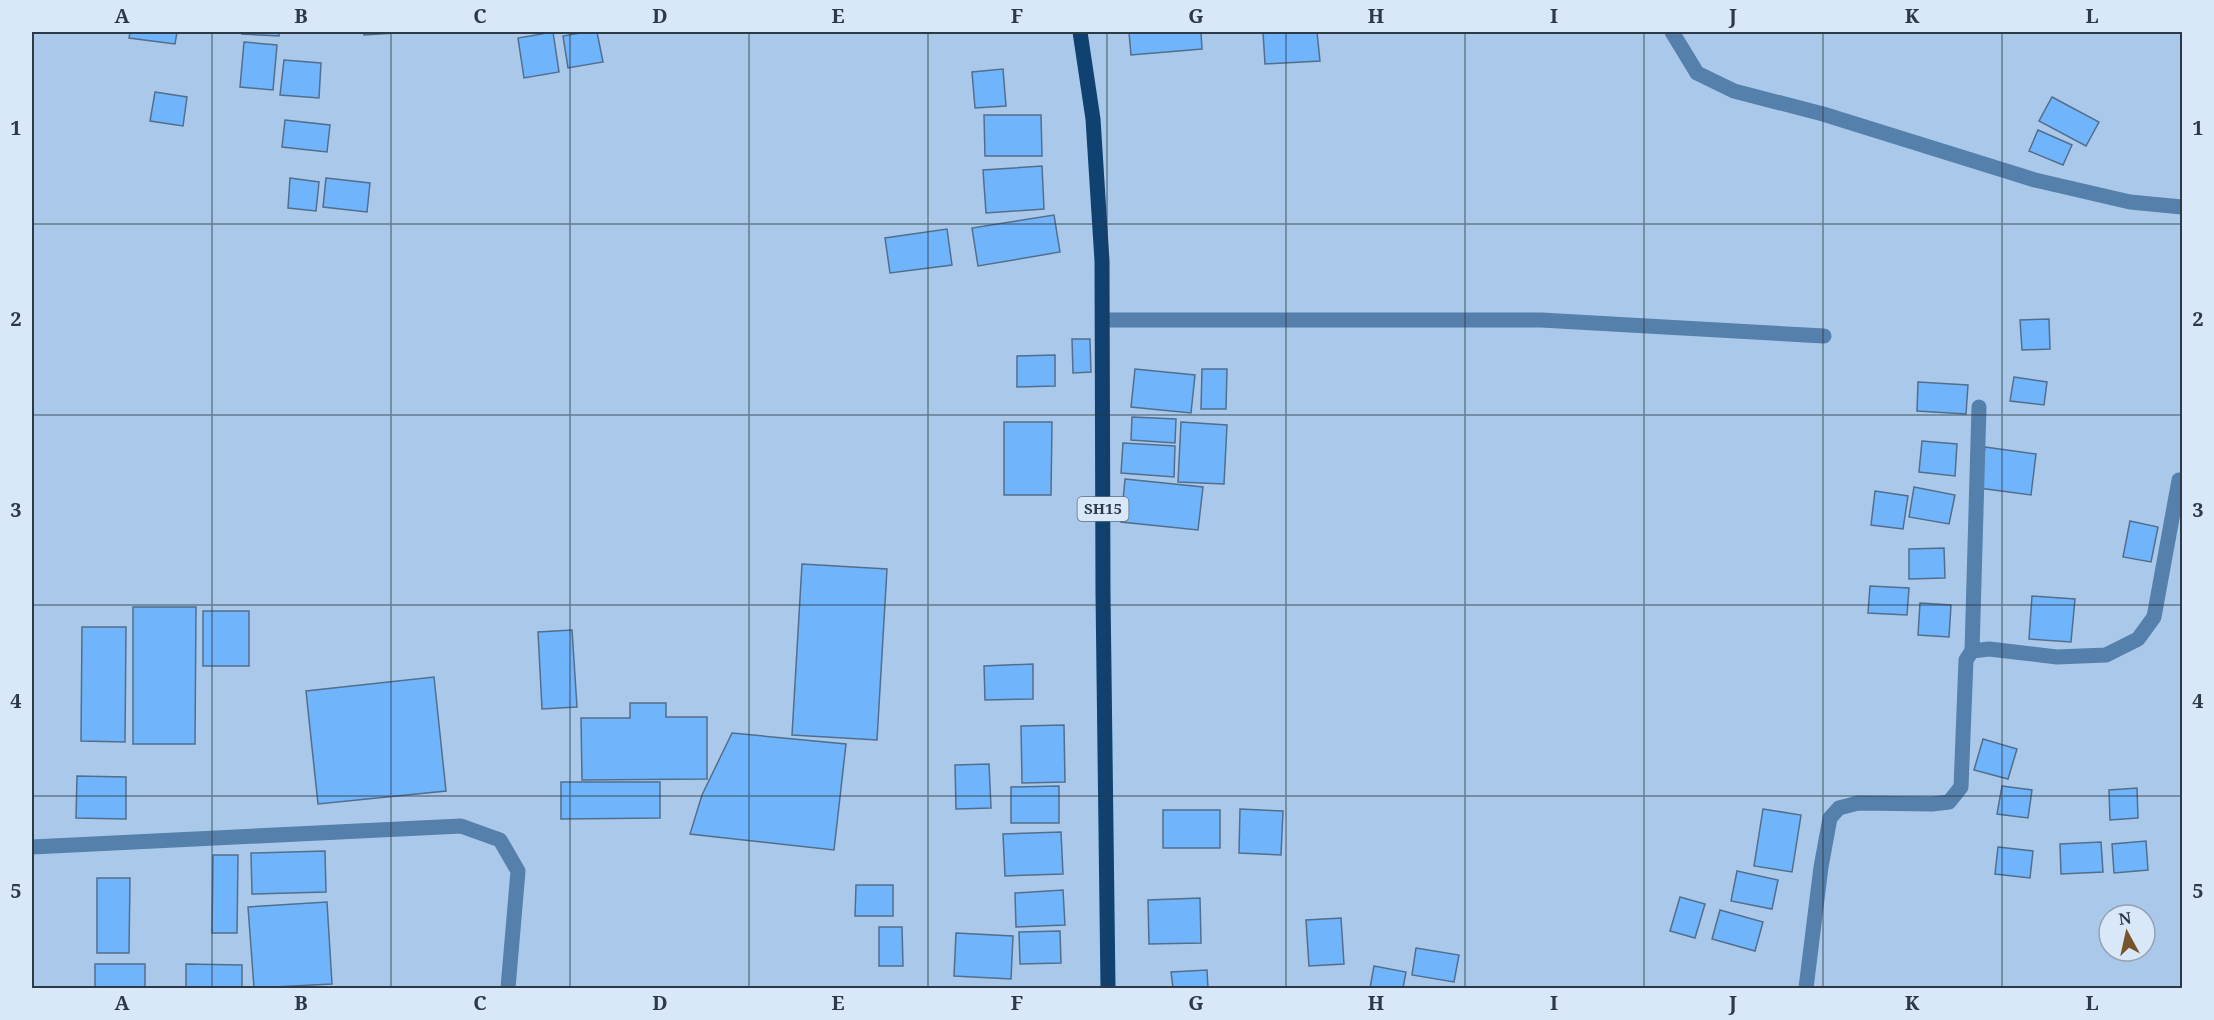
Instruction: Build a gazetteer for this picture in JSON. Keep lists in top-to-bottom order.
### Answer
{
  "streets": {
    "main road": ["SH15"]
  },
  "north": "top",
  "grid": {
    "columns": [
      "A",
      "B",
      "C",
      "D",
      "E",
      "F",
      "G",
      "H",
      "I",
      "J",
      "K",
      "L"
    ],
    "rows": [
      "1",
      "2",
      "3",
      "4",
      "5"
    ]
  }
}
